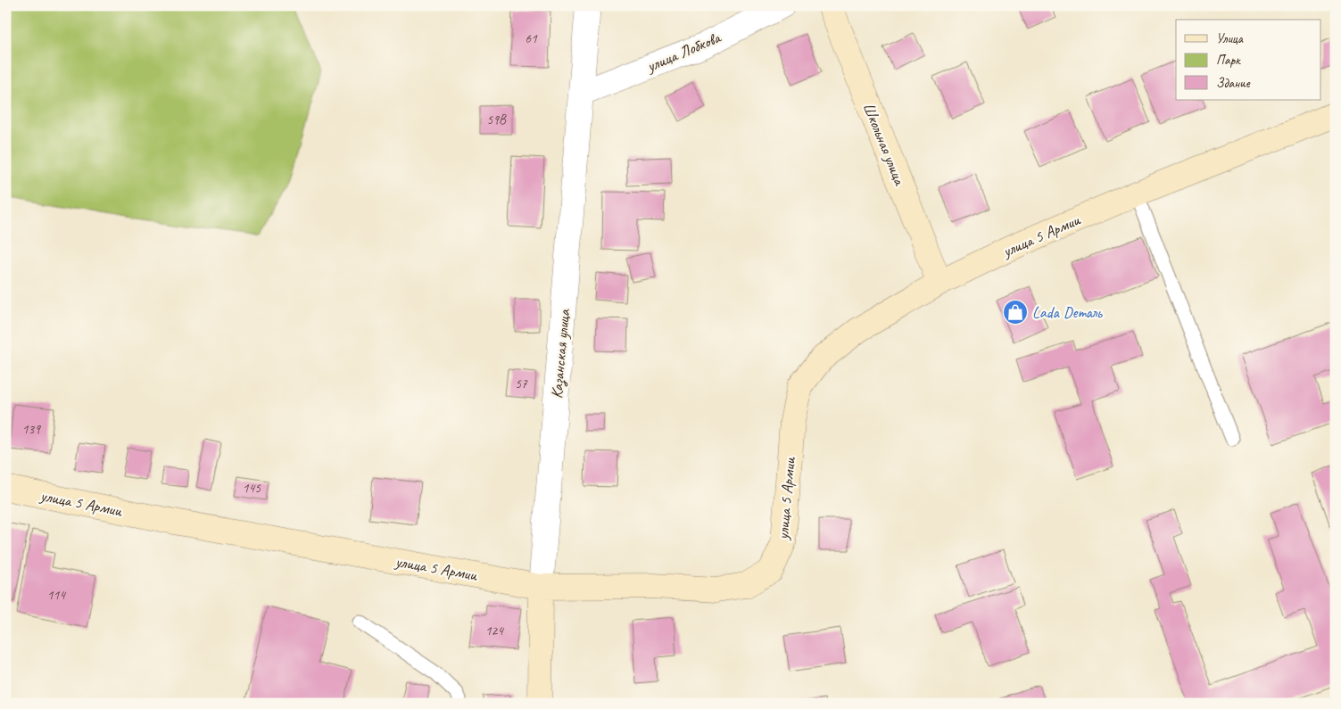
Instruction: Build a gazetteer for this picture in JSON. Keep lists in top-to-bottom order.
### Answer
{
  "streets": {
    "main road": ["Школьная улица", "улица 5 Армии", "Казанская улица"],
    "street": ["улица Лобкова"]
  },
  "crossings": [
    ["улица Лобкова", "Казанская улица"],
    ["Школьная улица", "улица 5 Армии"],
    ["улица 5 Армии", "Казанская улица"]
  ],
  "places": {
    "shop": ["Lada Dеталь"]
  },
  "house_numbers": [
    "61",
    "59В",
    "57",
    "139",
    "145",
    "114",
    "124"
  ],
  "legend": ["Улица", "Парк", "Здание"]
}
